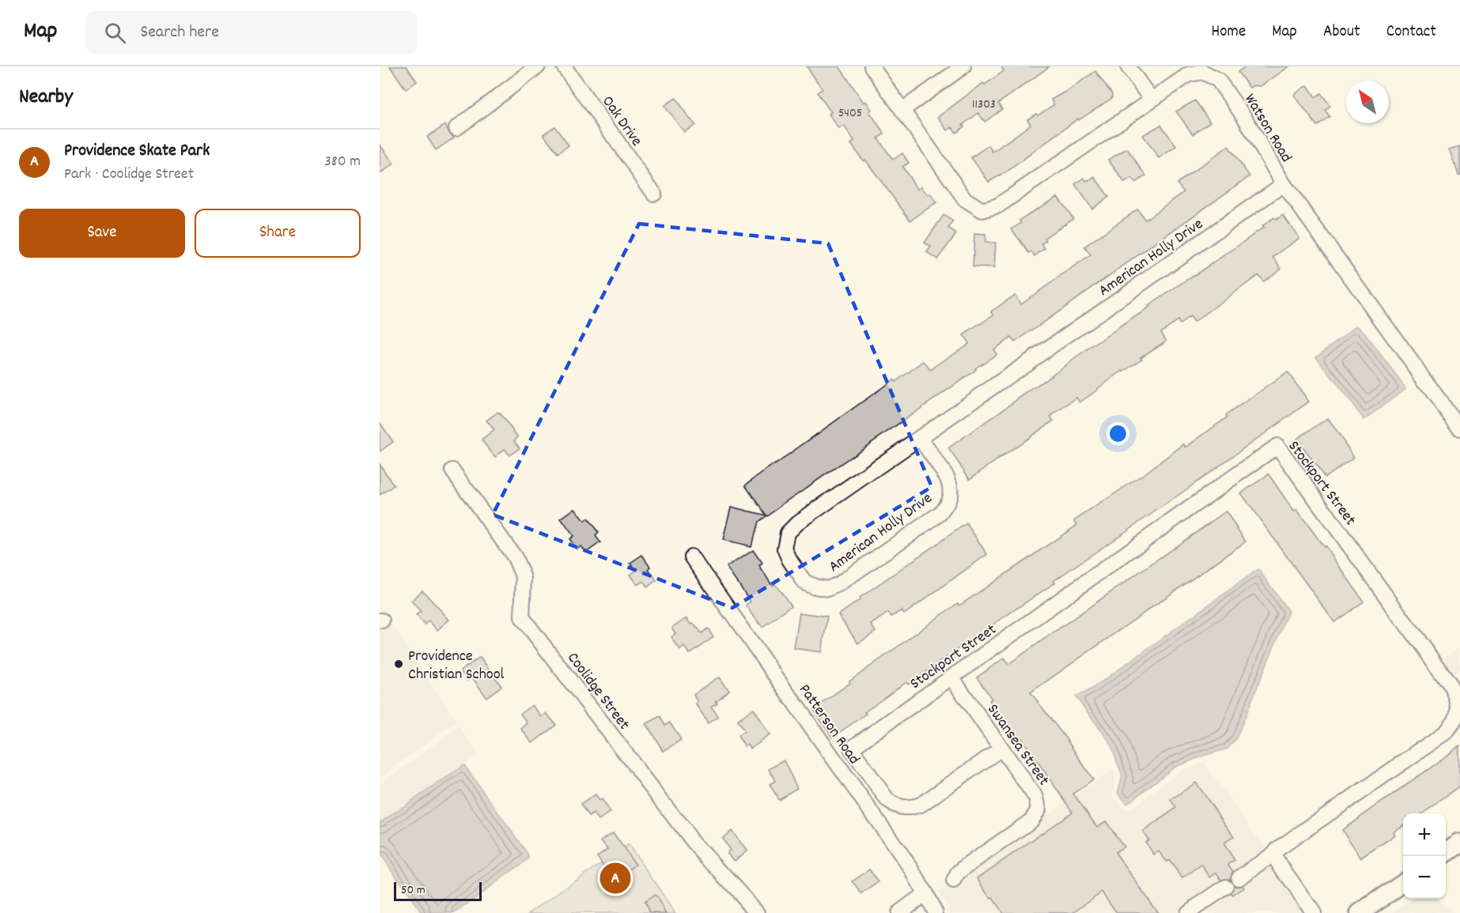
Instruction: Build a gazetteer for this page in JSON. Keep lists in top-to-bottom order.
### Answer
{
  "streets": {
    "street": [
      "Oak Drive",
      "Watson Road",
      "American Holly Drive",
      "Stockport Street",
      "Coolidge Street",
      "Patterson Road",
      "Swansea Street"
    ]
  },
  "crossings": [
    ["Watson Road", "American Holly Drive"],
    ["Stockport Street", "Swansea Street"]
  ],
  "places": ["Providence Christian School"],
  "house_numbers": ["11303", "5405"],
  "scale_bar": "50 m",
  "north": "top left",
  "page": {
    "header": "Map",
    "search": "Search here",
    "nav": [
      "Home",
      "Map",
      "About",
      "Contact"
    ],
    "heading": "Nearby",
    "list": [
      {
        "mark": "A",
        "name": "Providence Skate Park",
        "note": "Park · Coolidge Street",
        "value": "380 m"
      }
    ],
    "buttons": ["Save", "Share"],
    "map_buttons": ["+", "−"],
    "pins": "A",
    "scale": "50 m"
  }
}
